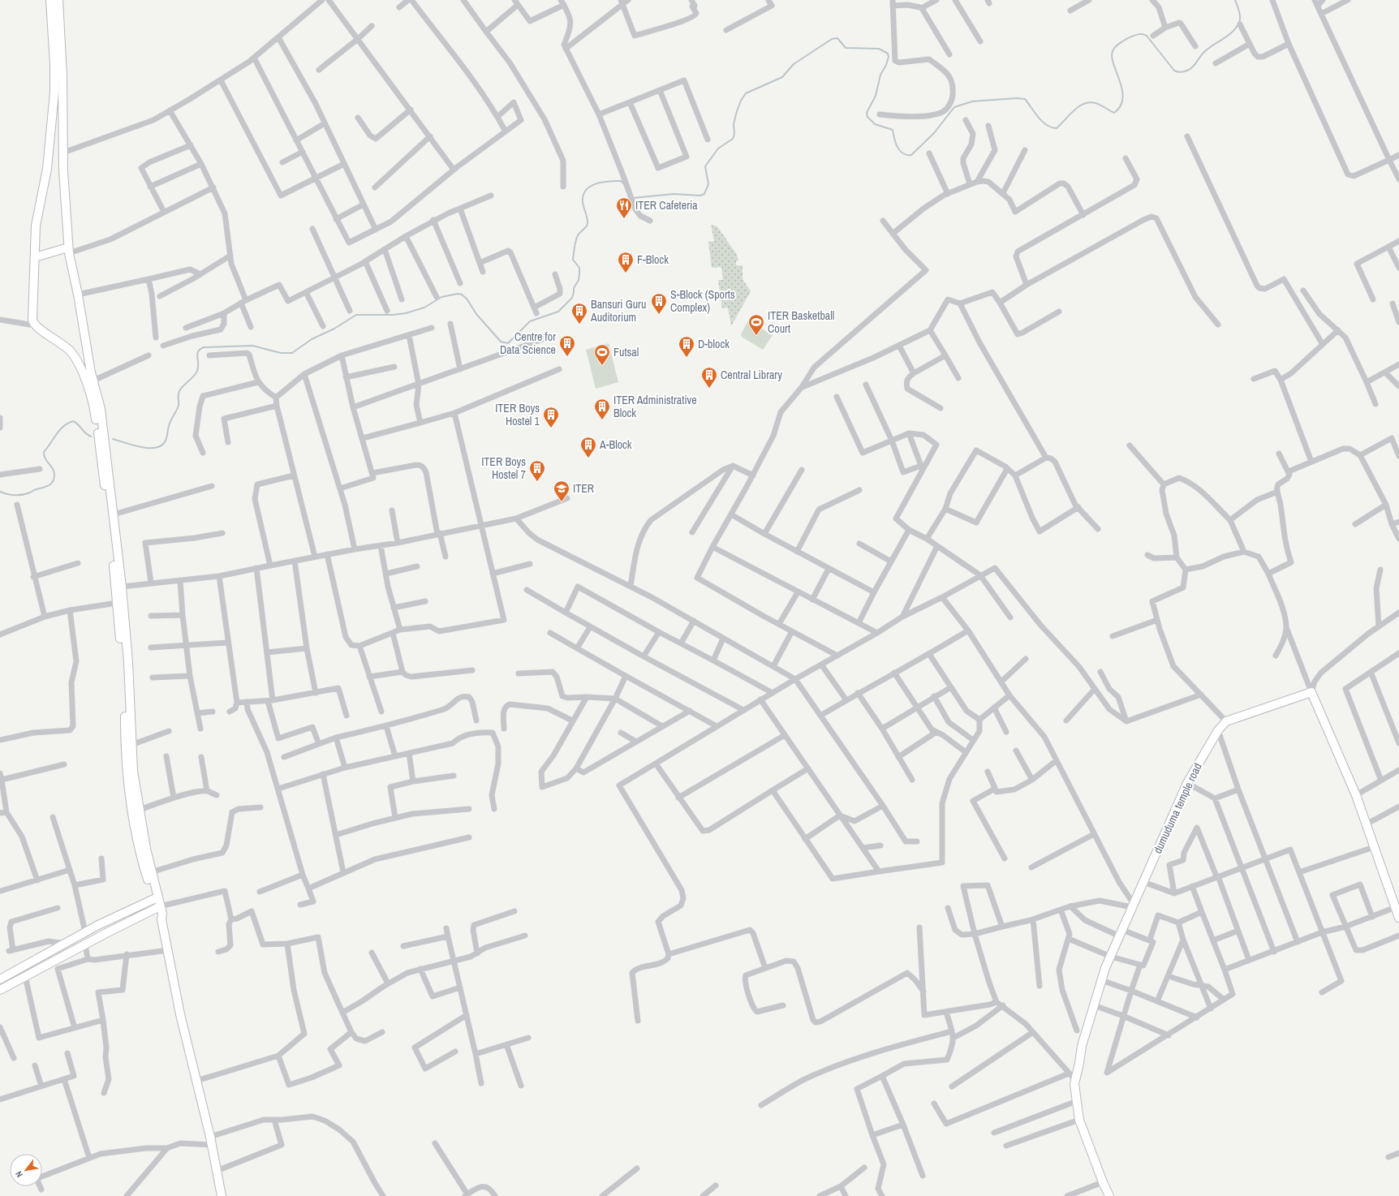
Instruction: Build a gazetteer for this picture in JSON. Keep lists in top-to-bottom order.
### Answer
{
  "streets": {
    "main road": ["dumuduma temple road"]
  },
  "places": {
    "restaurant": ["ITER Cafeteria"],
    "building": [
      "F-Block",
      "S-Block (Sports Complex)",
      "Bansuri Guru Auditorium",
      "Centre for Data Science",
      "D-block",
      "Central Library",
      "ITER Administrative Block",
      "ITER Boys Hostel 1",
      "A-Block",
      "ITER Boys Hostel 7"
    ],
    "sports": ["ITER Basketball Court", "Futsal"],
    "school or university": ["ITER"]
  },
  "north": "bottom left"
}
